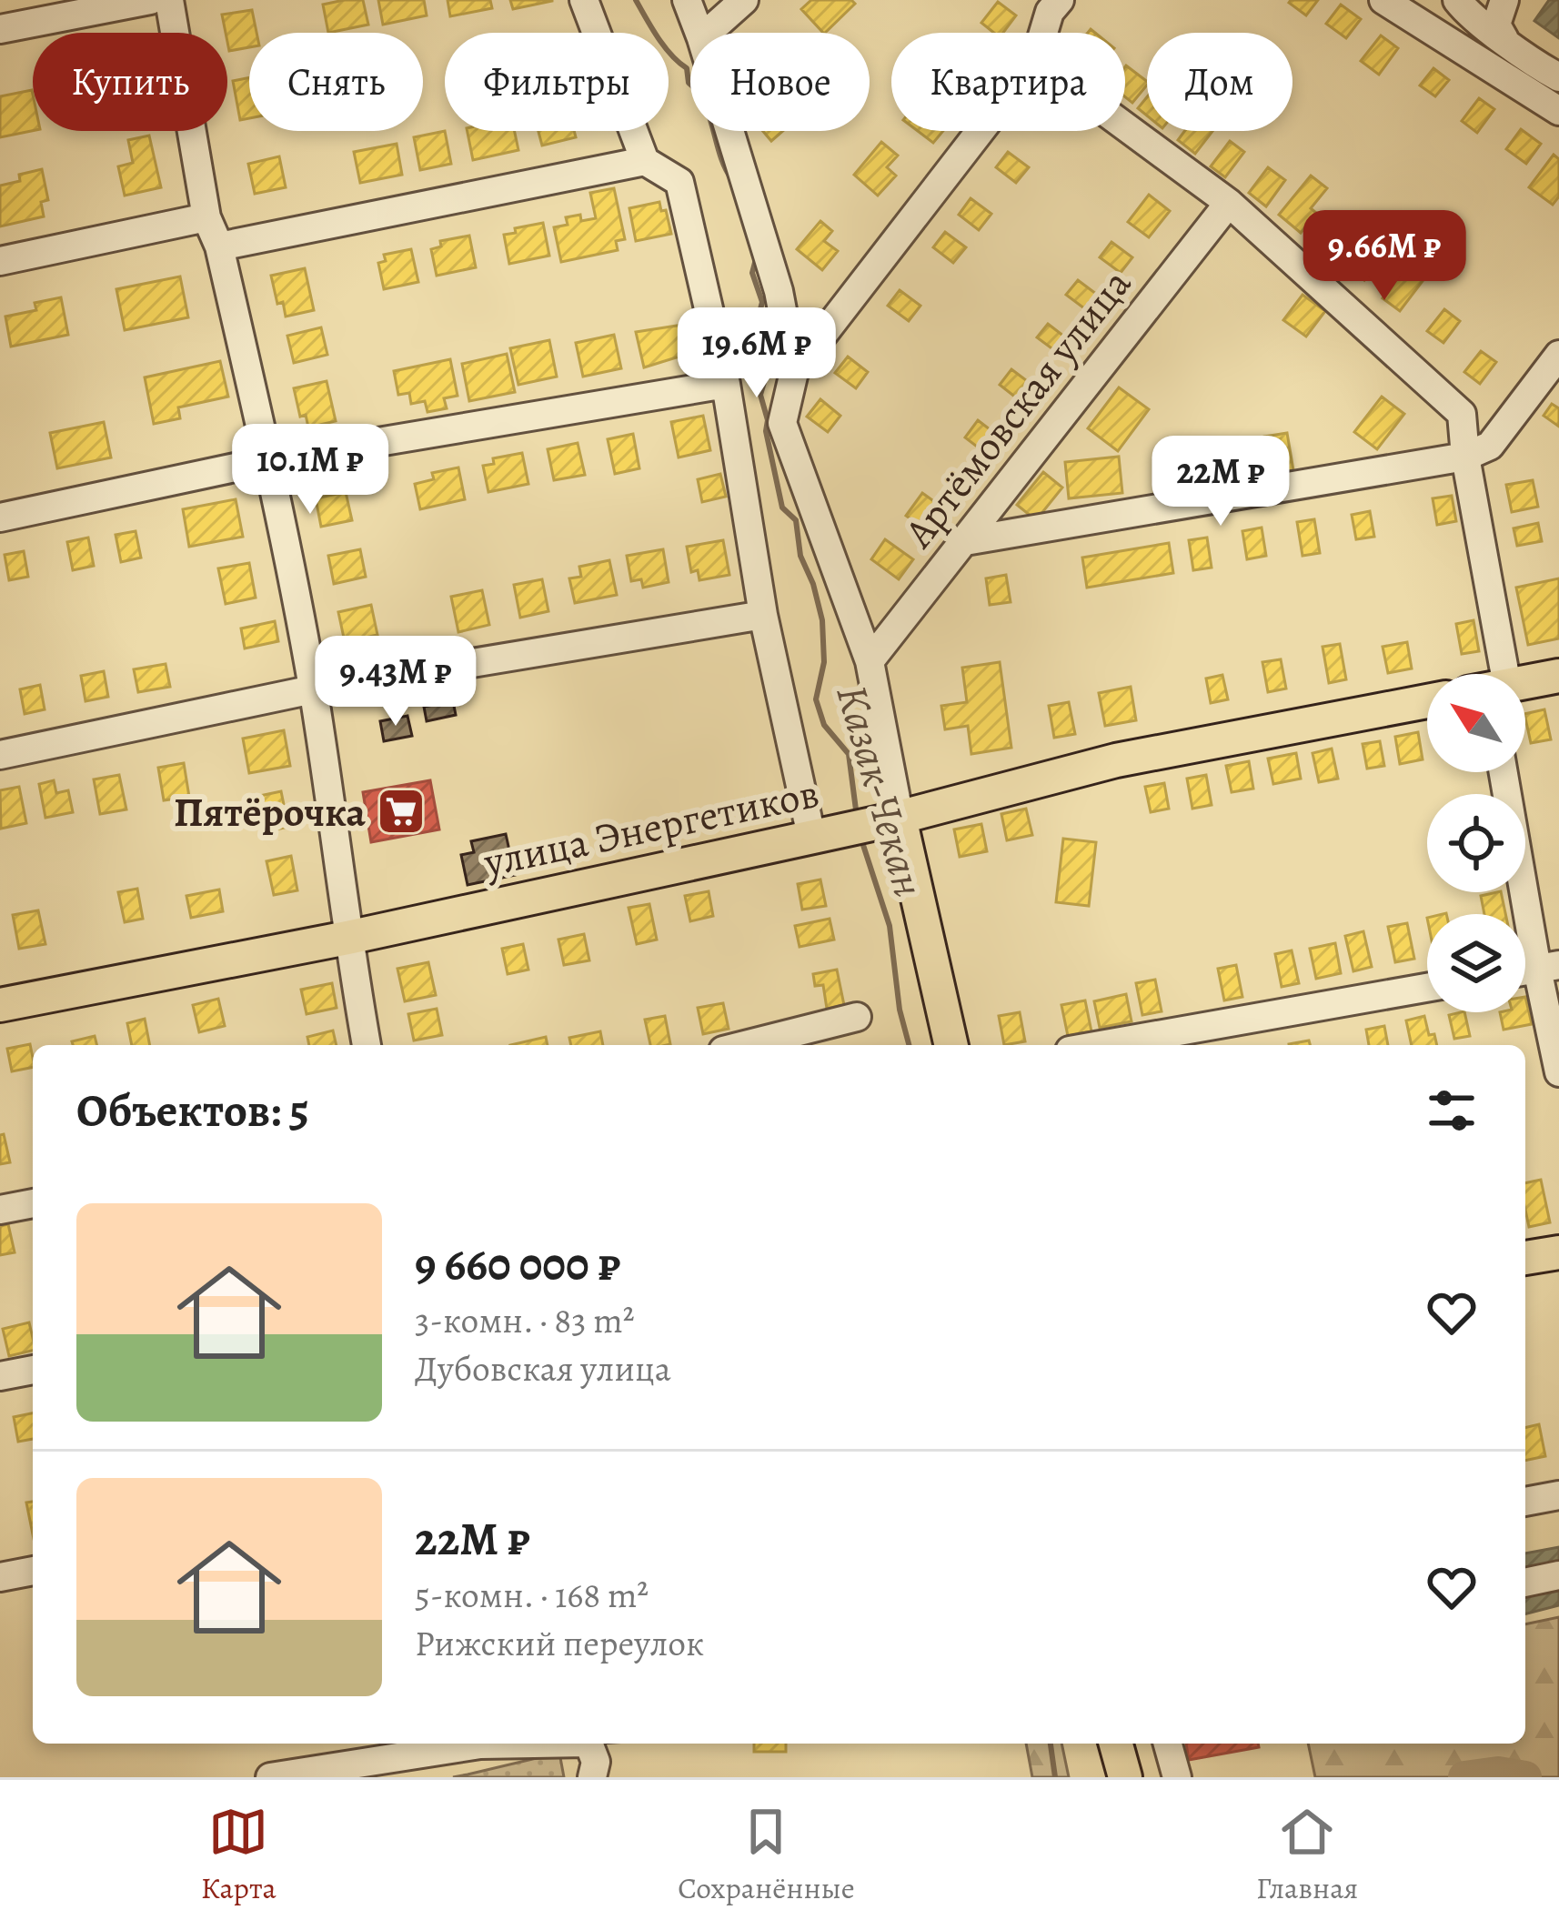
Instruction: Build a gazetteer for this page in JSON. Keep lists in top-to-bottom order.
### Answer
{
  "streets": {
    "main road": ["улица Энергетиков"],
    "street": ["Артёмовская улица"]
  },
  "water": ["Казак-Чекан"],
  "places": {
    "supermarket": ["Пятёрочка"]
  },
  "north": "top left",
  "page": {
    "chip": [
      "Купить",
      "Снять",
      "Фильтры",
      "Новое",
      "Квартира",
      "Дом"
    ],
    "price": [
      "9.66M ₽",
      "19.6M ₽",
      "10.1M ₽",
      "22M ₽",
      "9.43M ₽"
    ],
    "heading": "Объектов: 5",
    "list": [
      {
        "name": "9 660 000 ₽",
        "note": "3-комн. · 83 m² · Дубовская улица"
      },
      {
        "name": "22M ₽",
        "note": "5-комн. · 168 m² · Рижский переулок"
      }
    ],
    "tabs": ["Карта", "Сохранённые", "Главная"]
  }
}
